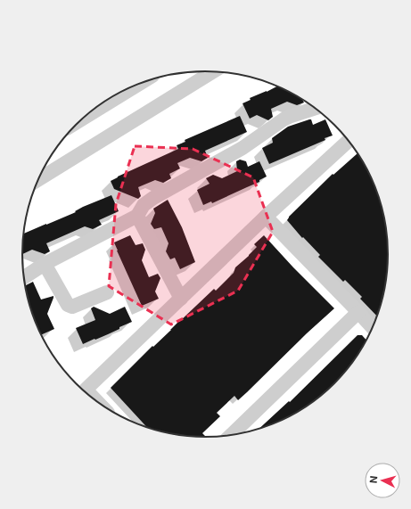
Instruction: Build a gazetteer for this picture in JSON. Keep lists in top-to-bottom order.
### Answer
{
  "north": "left"
}
